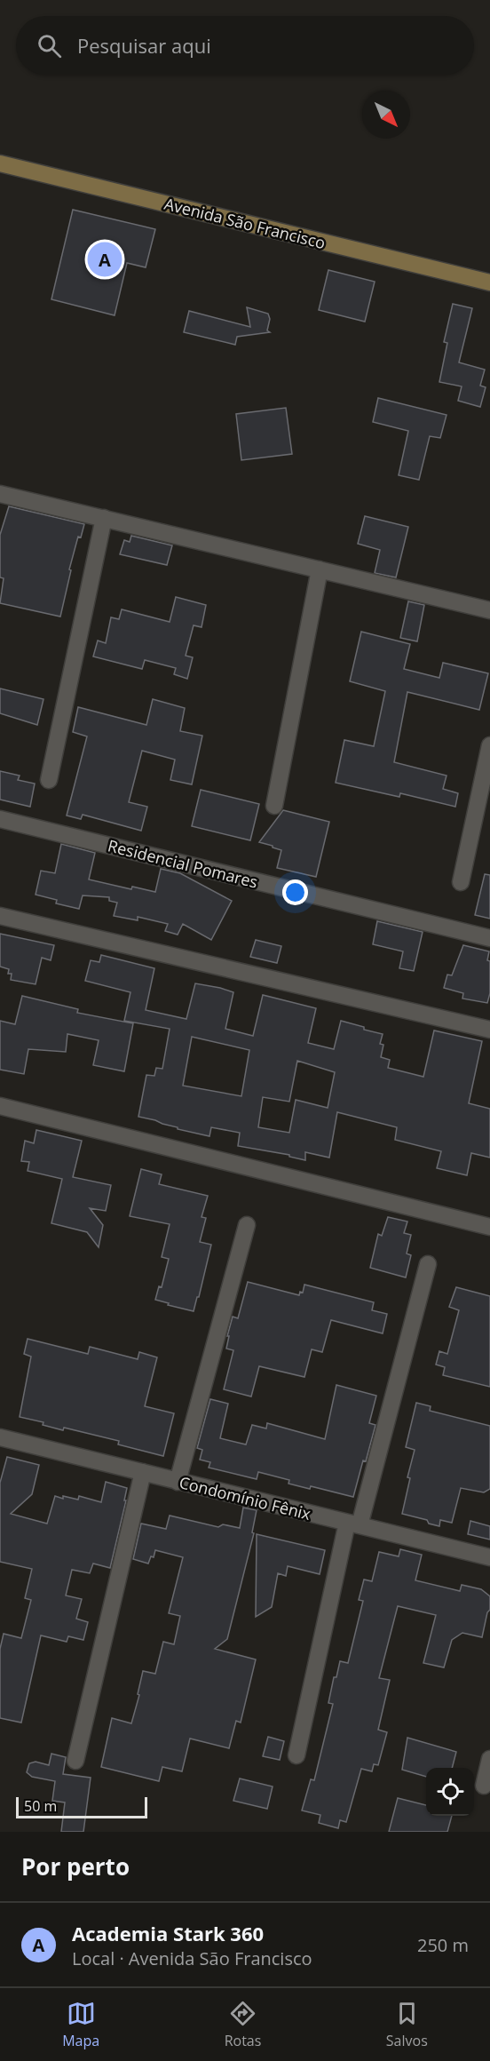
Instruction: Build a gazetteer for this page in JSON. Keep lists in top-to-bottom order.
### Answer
{
  "streets": {
    "street": ["Avenida São Francisco", "Residencial Pomares", "Condomínio Fênix"]
  },
  "scale_bar": "50 m",
  "north": "bottom right",
  "page": {
    "search": "Pesquisar aqui",
    "pins": "A",
    "scale": "50 m",
    "heading": "Por perto",
    "list": [
      {
        "mark": "A",
        "name": "Academia Stark 360",
        "note": "Local · Avenida São Francisco",
        "value": "250 m"
      }
    ],
    "nav": ["Mapa", "Rotas", "Salvos"]
  }
}
